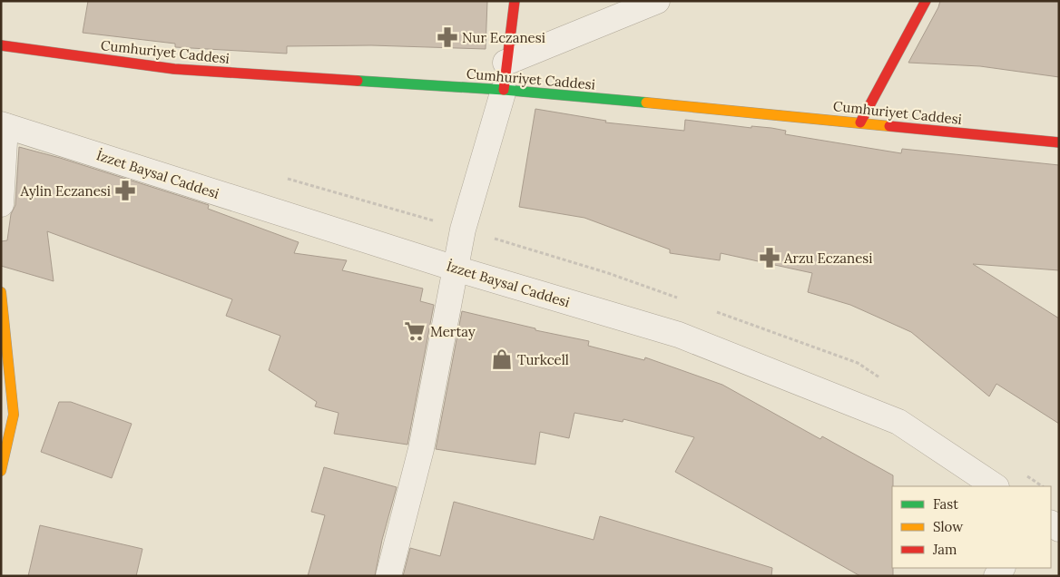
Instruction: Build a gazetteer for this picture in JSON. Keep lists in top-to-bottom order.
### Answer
{
  "streets": {
    "main road": ["Cumhuriyet Caddesi"],
    "street": ["İzzet Baysal Caddesi"]
  },
  "places": {
    "pharmacy": ["Nur Eczanesi", "Aylin Eczanesi", "Arzu Eczanesi"],
    "supermarket": ["Mertay"],
    "shop": ["Turkcell"]
  },
  "legend": ["Fast", "Slow", "Jam"]
}
